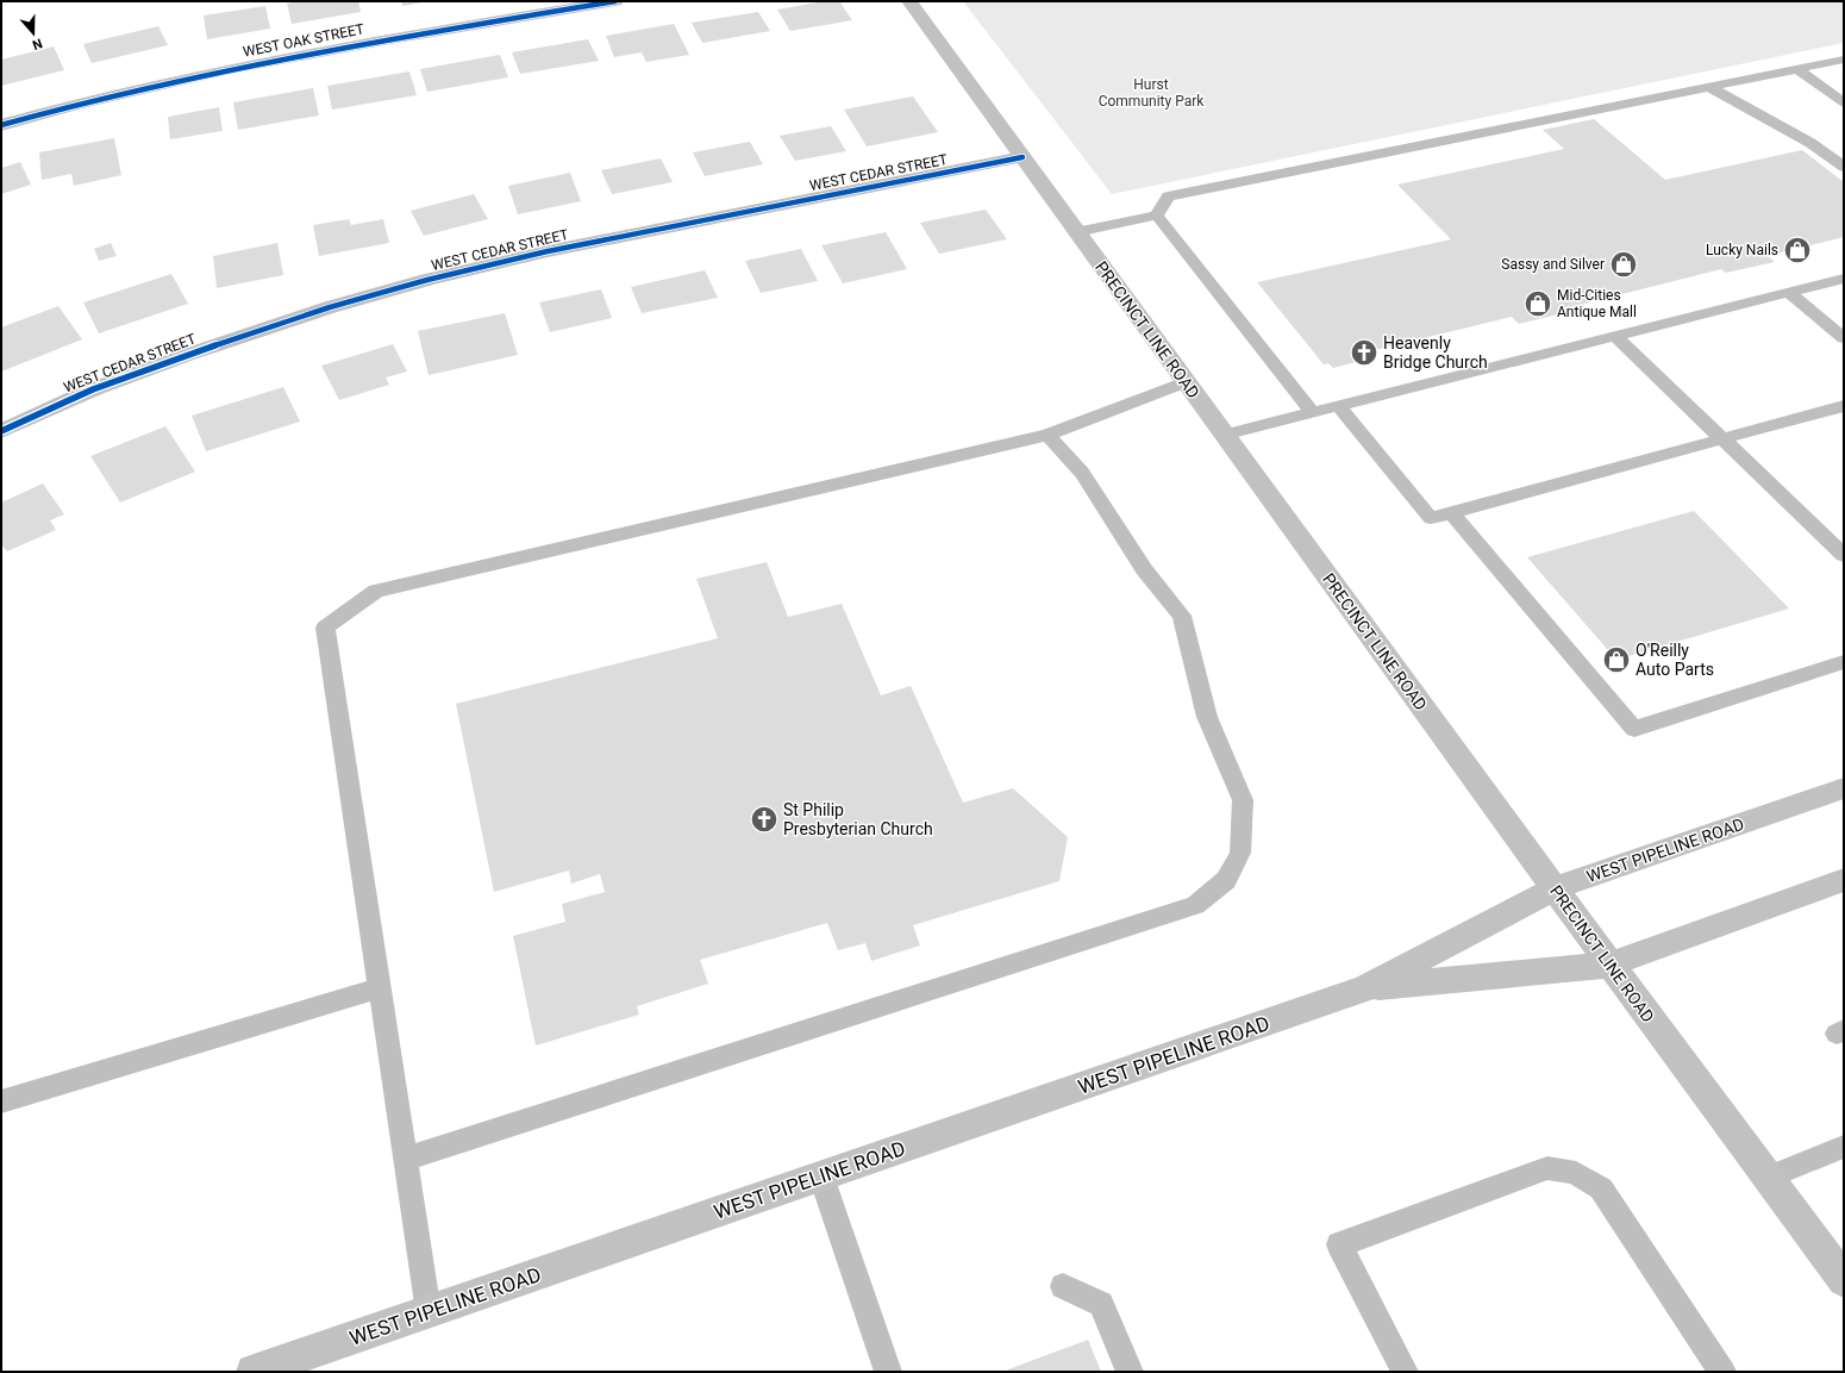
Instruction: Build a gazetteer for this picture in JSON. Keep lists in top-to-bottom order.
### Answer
{
  "streets": {
    "main road": ["PRECINCT LINE ROAD", "WEST PIPELINE ROAD"],
    "street": ["WEST OAK STREET", "WEST CEDAR STREET"]
  },
  "crossings": [
    ["WEST CEDAR STREET", "PRECINCT LINE ROAD"],
    ["PRECINCT LINE ROAD", "WEST PIPELINE ROAD"]
  ],
  "parks": ["Hurst Community Park"],
  "places": {
    "shop": [
      "Lucky Nails",
      "Sassy and Silver",
      "Mid-Cities Antique Mall",
      "O'Reilly Auto Parts"
    ],
    "church": ["Heavenly Bridge Church", "St Philip Presbyterian Church"]
  },
  "north": "bottom"
}
